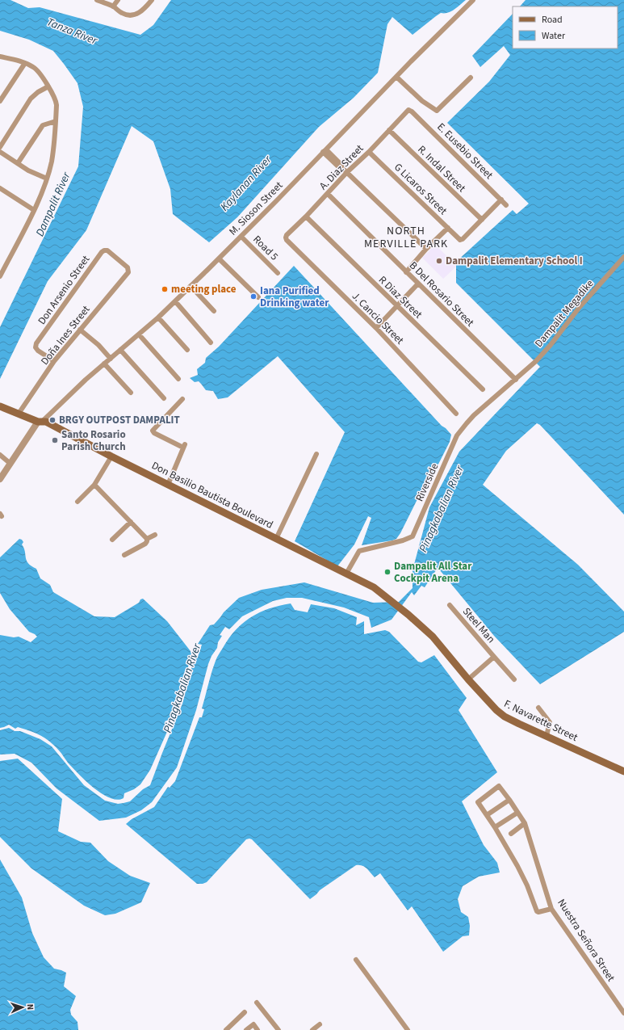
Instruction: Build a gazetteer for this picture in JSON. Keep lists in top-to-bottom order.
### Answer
{
  "streets": {
    "main road": ["Don Basilio Bautista Boulevard", "F. Navarette Street"],
    "street": [
      "E. Eusebio Street",
      "A. Diaz Street",
      "R. Indal Street",
      "G Licaros Street",
      "M. Sioson Street",
      "Road 5",
      "Don Arsenio Street",
      "B Del Rosario Street",
      "R Diaz Street",
      "Dampalit Megadike",
      "J. Cancio Street",
      "Doña Ines Street",
      "Riverside",
      "Steel Man",
      "Nuestra Señora Street"
    ]
  },
  "crossings": [
    ["E. Eusebio Street", "A. Diaz Street"],
    ["E. Eusebio Street", "G Licaros Street"],
    ["A. Diaz Street", "R. Indal Street"],
    ["A. Diaz Street", "G Licaros Street"],
    ["A. Diaz Street", "B Del Rosario Street"],
    ["A. Diaz Street", "R Diaz Street"],
    ["A. Diaz Street", "J. Cancio Street"],
    ["R. Indal Street", "G Licaros Street"],
    ["M. Sioson Street", "Road 5"],
    ["M. Sioson Street", "Don Basilio Bautista Boulevard"],
    ["Don Arsenio Street", "Doña Ines Street"],
    ["B Del Rosario Street", "Dampalit Megadike"],
    ["B Del Rosario Street", "Riverside"],
    ["Dampalit Megadike", "Riverside"],
    ["Doña Ines Street", "Don Basilio Bautista Boulevard"],
    ["Riverside", "Don Basilio Bautista Boulevard"],
    ["Don Basilio Bautista Boulevard", "F. Navarette Street"],
    ["Steel Man", "F. Navarette Street"]
  ],
  "districts": ["NORTH MERVILLE PARK"],
  "water": [
    "Tanza River",
    "Kaylanan River",
    "Dampalit River",
    "Pinagkabalian River"
  ],
  "places": [
    "Dampalit Elementary School I",
    "meeting place",
    "Iana Purified Drinking water",
    "BRGY OUTPOST DAMPALIT",
    "Santo Rosario Parish Church",
    "Dampalit All Star Cockpit Arena"
  ],
  "legend": ["Road", "Water"],
  "north": "right"
}
